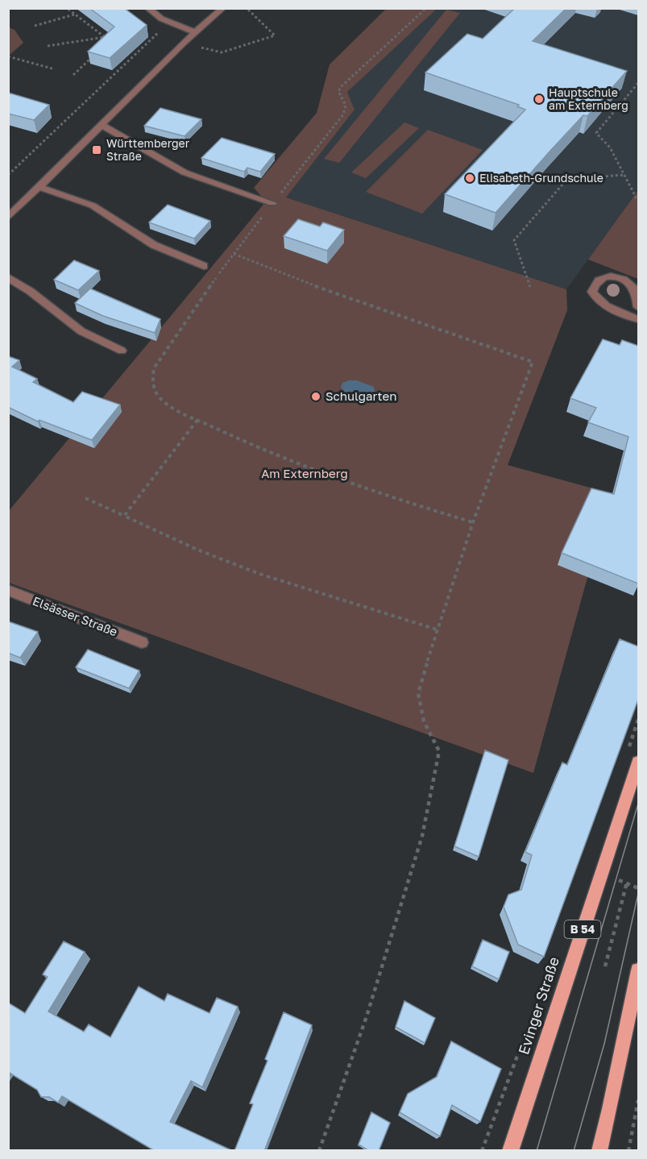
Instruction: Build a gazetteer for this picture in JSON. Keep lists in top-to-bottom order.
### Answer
{
  "streets": {
    "main road": ["B 54", "Evinger Straße"],
    "street": ["Elsässer Straße"]
  },
  "parks": ["Am Externberg"],
  "places": {
    "other": ["Hauptschule am Externberg", "Elisabeth-Grundschule", "Schulgarten"],
    "transit": ["Württemberger Straße"]
  }
}
